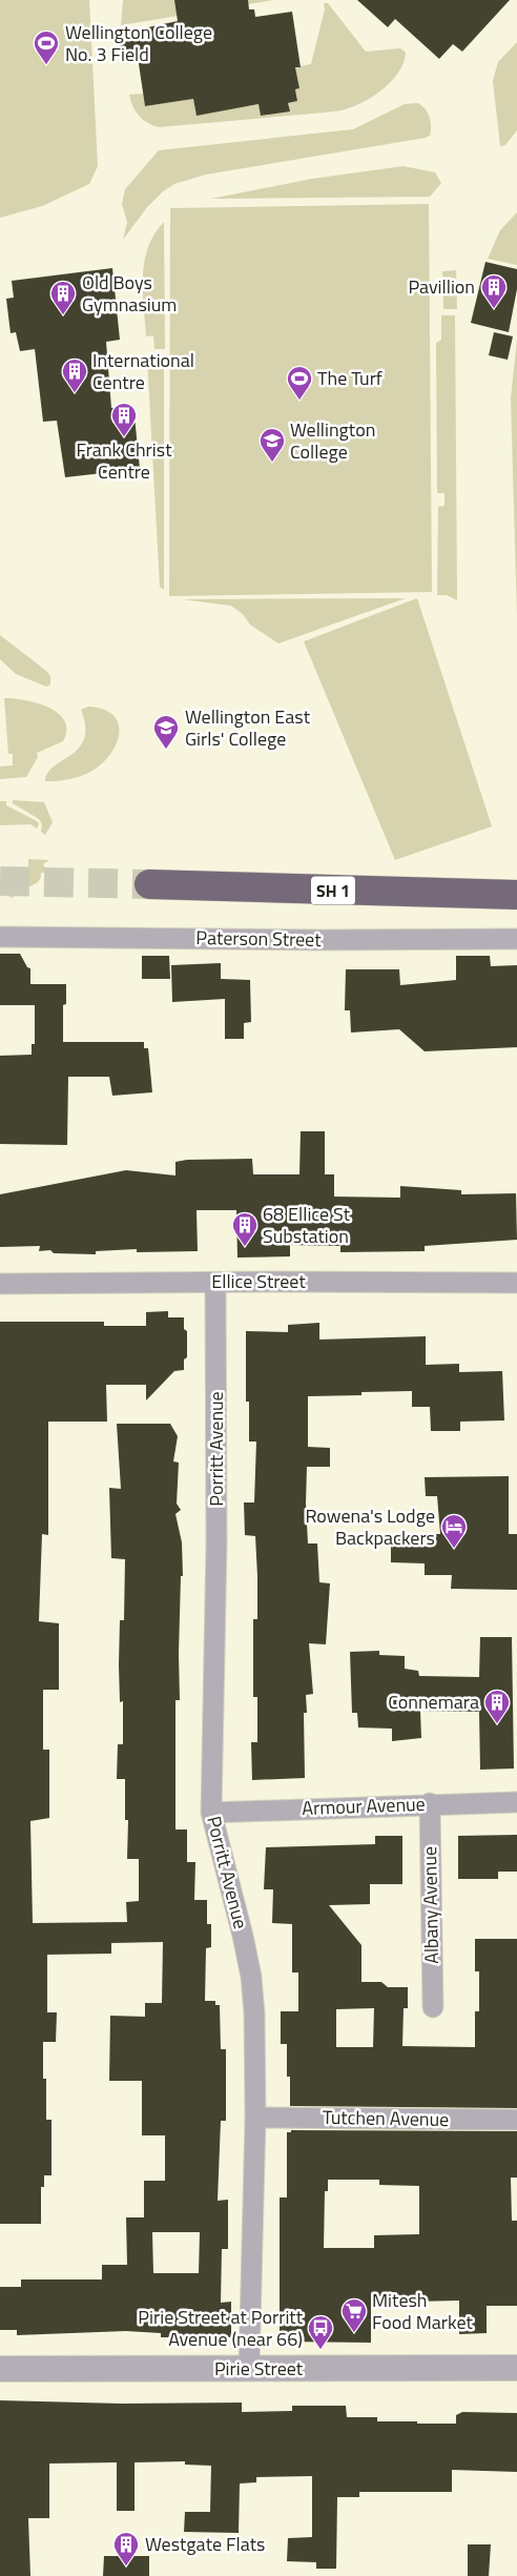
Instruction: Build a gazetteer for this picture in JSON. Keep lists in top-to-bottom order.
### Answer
{
  "streets": {
    "highway": ["SH 1"],
    "street": [
      "Paterson Street",
      "Ellice Street",
      "Porritt Avenue",
      "Armour Avenue",
      "Albany Avenue",
      "Tutchen Avenue",
      "Pirie Street"
    ]
  },
  "crossings": [
    ["Ellice Street", "Porritt Avenue"],
    ["Porritt Avenue", "Armour Avenue"],
    ["Porritt Avenue", "Tutchen Avenue"],
    ["Porritt Avenue", "Pirie Street"],
    ["Armour Avenue", "Albany Avenue"]
  ],
  "places": {
    "sports": ["Wellington College No. 3 Field", "The Turf"],
    "building": [
      "Pavillion",
      "Old Boys Gymnasium",
      "International Centre",
      "Frank Christ Centre",
      "68 Ellice St Substation",
      "Connemara",
      "Westgate Flats"
    ],
    "school or university": ["Wellington College", "Wellington East Girls' College"],
    "hotel": ["Rowena's Lodge Backpackers"],
    "supermarket": ["Mitesh Food Market"],
    "bus stop": ["Pirie Street at Porritt Avenue (near 66)"]
  }
}
